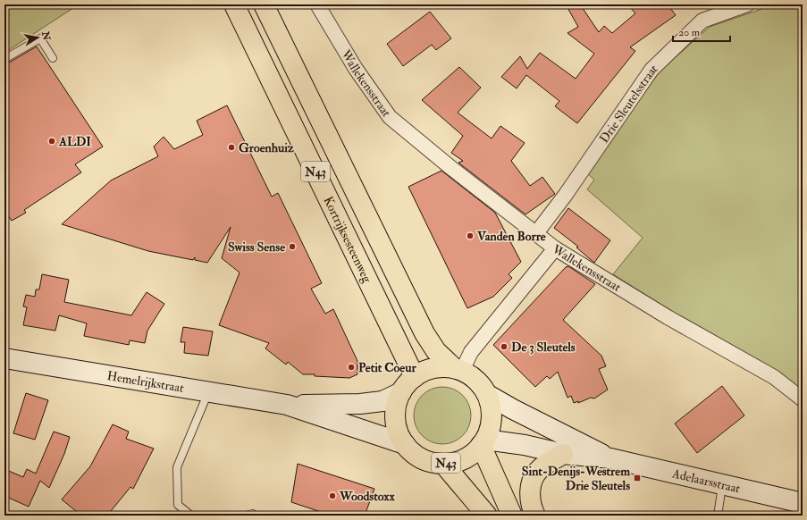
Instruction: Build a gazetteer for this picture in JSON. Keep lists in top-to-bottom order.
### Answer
{
  "streets": {
    "main road": ["N43", "Kortrijksesteenweg"],
    "street": [
      "Wallekensstraat",
      "Drie Sleutelsstraat",
      "Hemelrijkstraat",
      "Adelaarsstraat"
    ]
  },
  "crossings": [
    ["Wallekensstraat", "Drie Sleutelsstraat"],
    ["N43", "Kortrijksesteenweg"],
    ["N43", "Hemelrijkstraat"],
    ["N43", "Adelaarsstraat"],
    ["Kortrijksesteenweg", "Hemelrijkstraat"],
    ["Kortrijksesteenweg", "Adelaarsstraat"],
    ["Hemelrijkstraat", "Adelaarsstraat"]
  ],
  "places": {
    "other": [
      "ALDI",
      "Groenhuiz",
      "Vanden Borre",
      "Swiss Sense",
      "De 3 Sleutels",
      "Petit Coeur",
      "Woodstoxx"
    ],
    "transit": ["Sint-Denijs-Westrem Drie Sleutels"]
  },
  "scale_bar": "20 m",
  "north": "right"
}
